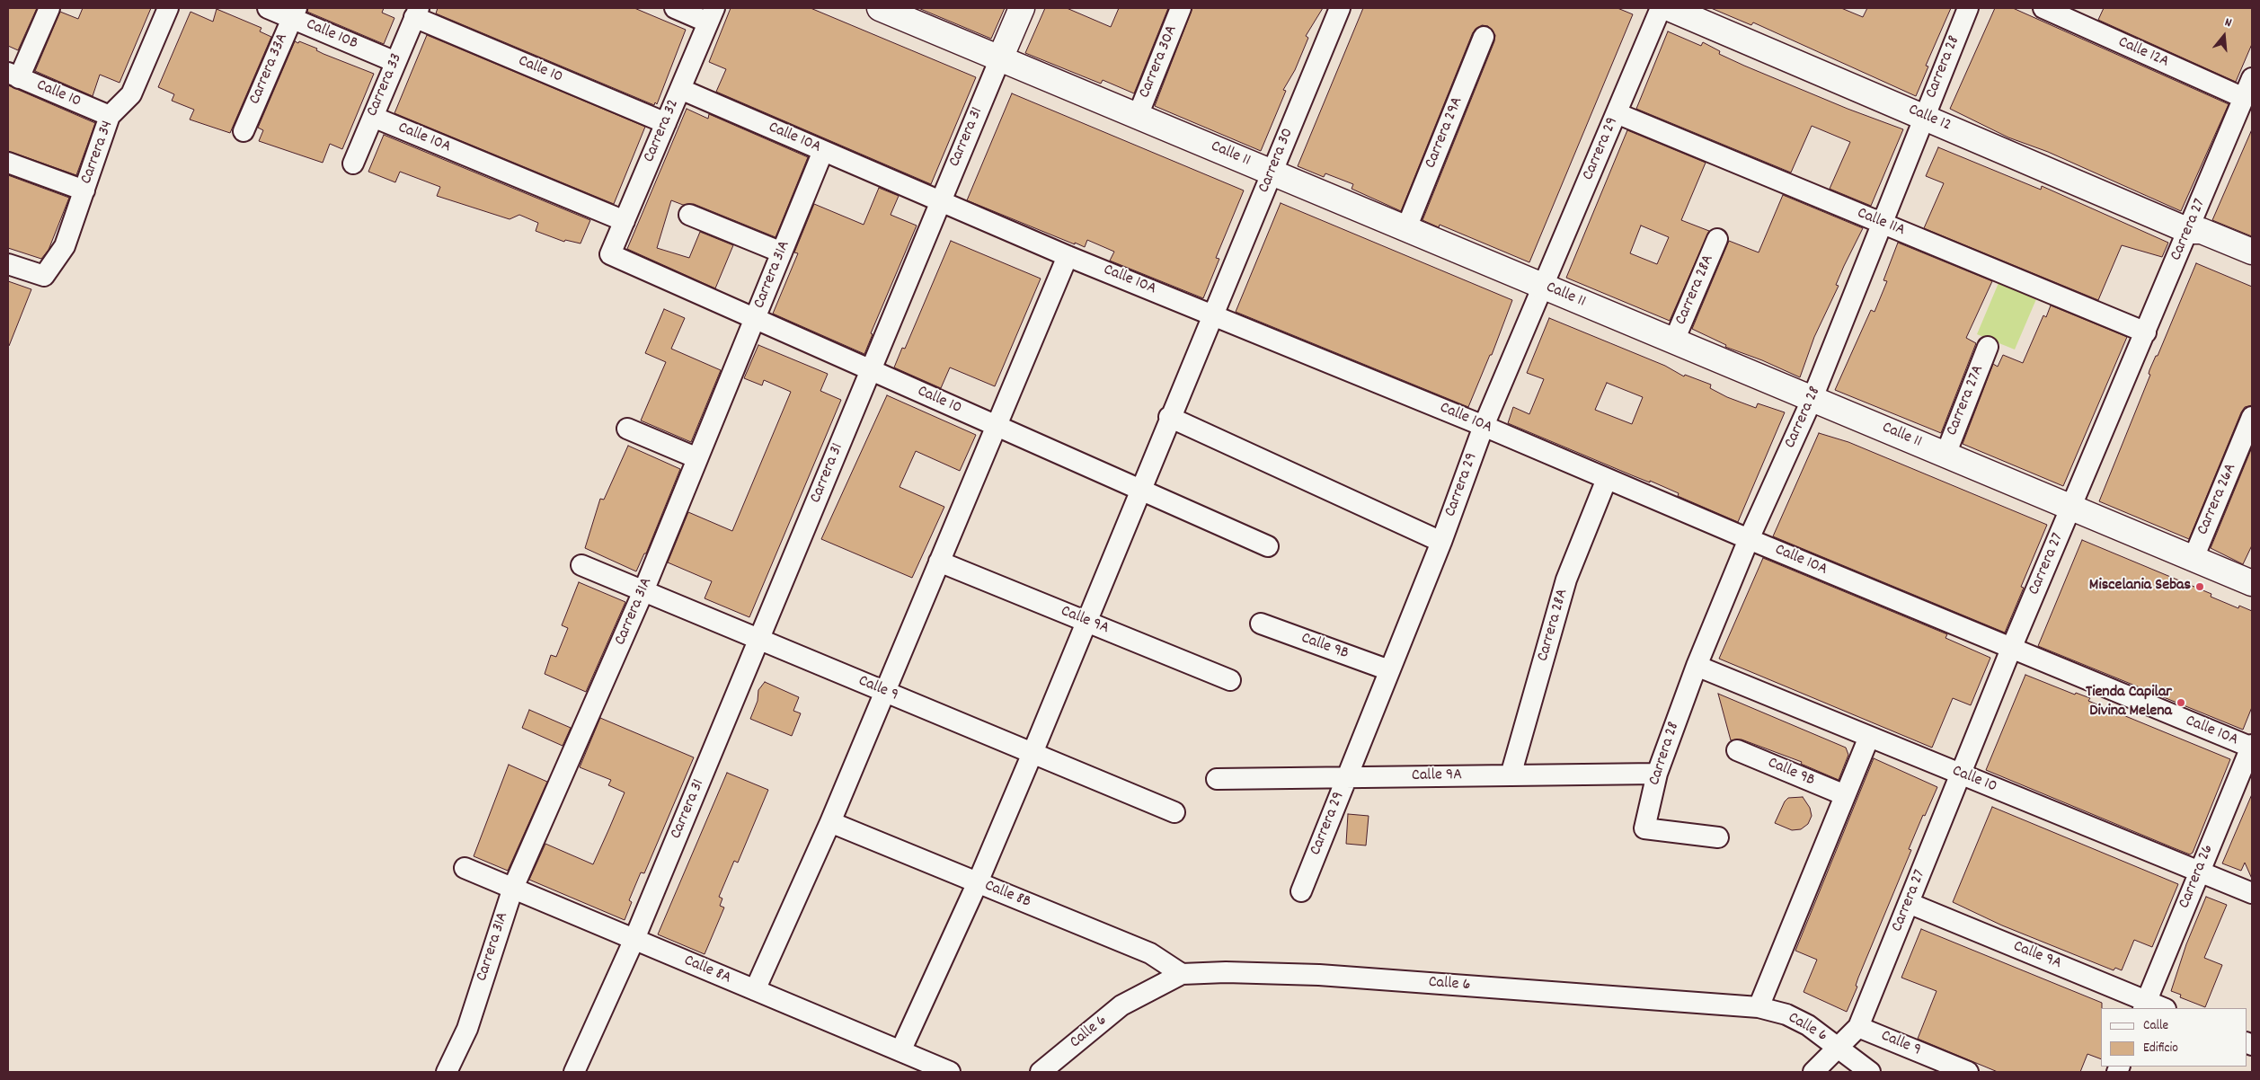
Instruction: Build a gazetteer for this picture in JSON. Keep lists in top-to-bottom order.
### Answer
{
  "streets": {
    "street": [
      "Calle 10B",
      "Calle 12A",
      "Carrera 30A",
      "Carrera 28",
      "Carrera 33A",
      "Calle 10",
      "Carrera 33",
      "Calle 12",
      "Carrera 32",
      "Carrera 29A",
      "Carrera 31",
      "Calle 10A",
      "Carrera 29",
      "Carrera 34",
      "Calle 11",
      "Carrera 30",
      "Calle 11A",
      "Carrera 27",
      "Carrera 31A",
      "Carrera 28A",
      "Carrera 27A",
      "Carrera 26A",
      "Calle 9A",
      "Calle 9B",
      "Calle 9",
      "Carrera 26",
      "Calle 8B",
      "Calle 8A",
      "Calle 6"
    ]
  },
  "crossings": [
    ["Calle 10B", "Carrera 33A"],
    ["Calle 10B", "Carrera 33"],
    ["Calle 12A", "Carrera 27"],
    ["Carrera 30A", "Calle 11"],
    ["Carrera 28", "Calle 10"],
    ["Carrera 28", "Calle 12"],
    ["Carrera 28", "Calle 10A"],
    ["Carrera 28", "Calle 11"],
    ["Carrera 28", "Calle 11A"],
    ["Carrera 28", "Calle 9A"],
    ["Calle 10", "Carrera 33"],
    ["Calle 10", "Carrera 32"],
    ["Calle 10", "Carrera 31"],
    ["Calle 10", "Carrera 34"],
    ["Calle 10", "Carrera 30"],
    ["Calle 10", "Carrera 27"],
    ["Calle 10", "Carrera 31A"],
    ["Calle 10", "Carrera 26"],
    ["Carrera 33", "Calle 10A"],
    ["Calle 12", "Carrera 27"],
    ["Carrera 32", "Calle 10A"],
    ["Carrera 29A", "Calle 11"],
    ["Carrera 31", "Calle 10A"],
    ["Carrera 31", "Calle 11"],
    ["Carrera 31", "Calle 9"],
    ["Carrera 31", "Calle 8A"],
    ["Calle 10A", "Carrera 29"],
    ["Calle 10A", "Carrera 30"],
    ["Calle 10A", "Carrera 27"],
    ["Calle 10A", "Carrera 31A"],
    ["Calle 10A", "Carrera 28A"],
    ["Calle 10A", "Carrera 26"],
    ["Carrera 29", "Calle 11"],
    ["Carrera 29", "Calle 11A"],
    ["Carrera 29", "Calle 9A"],
    ["Carrera 29", "Calle 9B"],
    ["Calle 11", "Carrera 30"],
    ["Calle 11", "Carrera 27"],
    ["Calle 11", "Carrera 28A"],
    ["Calle 11", "Carrera 27A"],
    ["Calle 11", "Carrera 26A"],
    ["Carrera 30", "Calle 9A"],
    ["Carrera 30", "Calle 9"],
    ["Carrera 30", "Calle 8B"],
    ["Carrera 30", "Calle 8A"],
    ["Calle 11A", "Carrera 27"],
    ["Carrera 27", "Calle 9A"],
    ["Carrera 27", "Calle 9"],
    ["Carrera 27", "Calle 6"],
    ["Carrera 31A", "Calle 9"],
    ["Carrera 31A", "Calle 8A"],
    ["Carrera 28A", "Calle 9A"],
    ["Calle 9A", "Carrera 26"],
    ["Calle 8B", "Calle 6"]
  ],
  "places": ["Miscelania Sebas", "Tienda Capilar Divina Melena"],
  "legend": ["Calle", "Edificio"],
  "north": "top"
}
